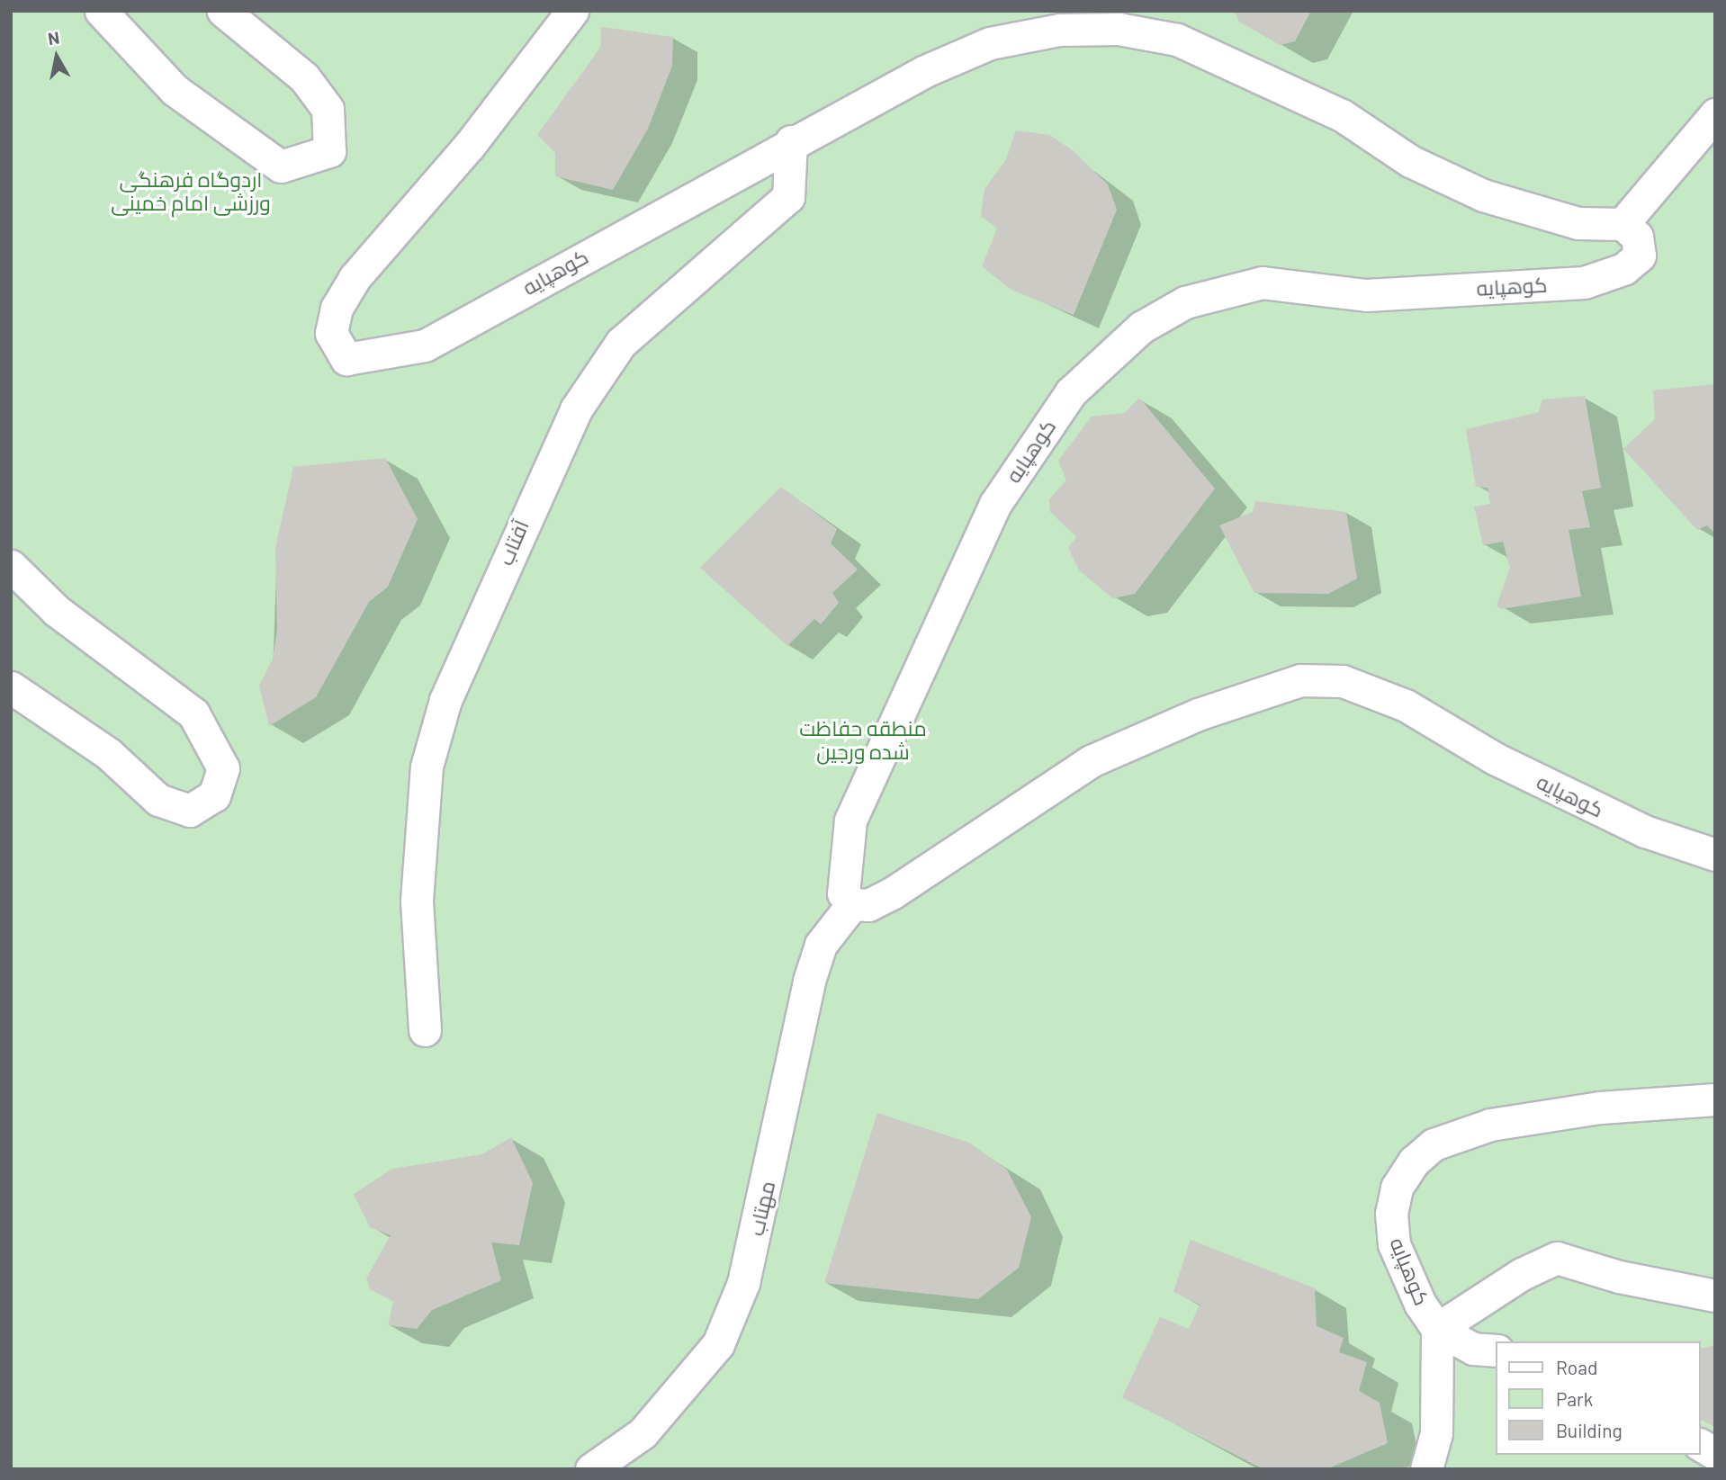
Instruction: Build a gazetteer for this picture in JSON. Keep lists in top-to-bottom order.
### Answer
{
  "streets": {
    "street": ["کوهپایه", "آفتاب", "مهتاب"]
  },
  "crossings": [
    ["کوهپایه", "آفتاب"],
    ["کوهپایه", "مهتاب"]
  ],
  "parks": ["اردوگاه فرهنگی ورزشی امام خمینی", "منطقه حفاظت شده ورجین"],
  "legend": ["Road", "Park", "Building"],
  "north": "top"
}
